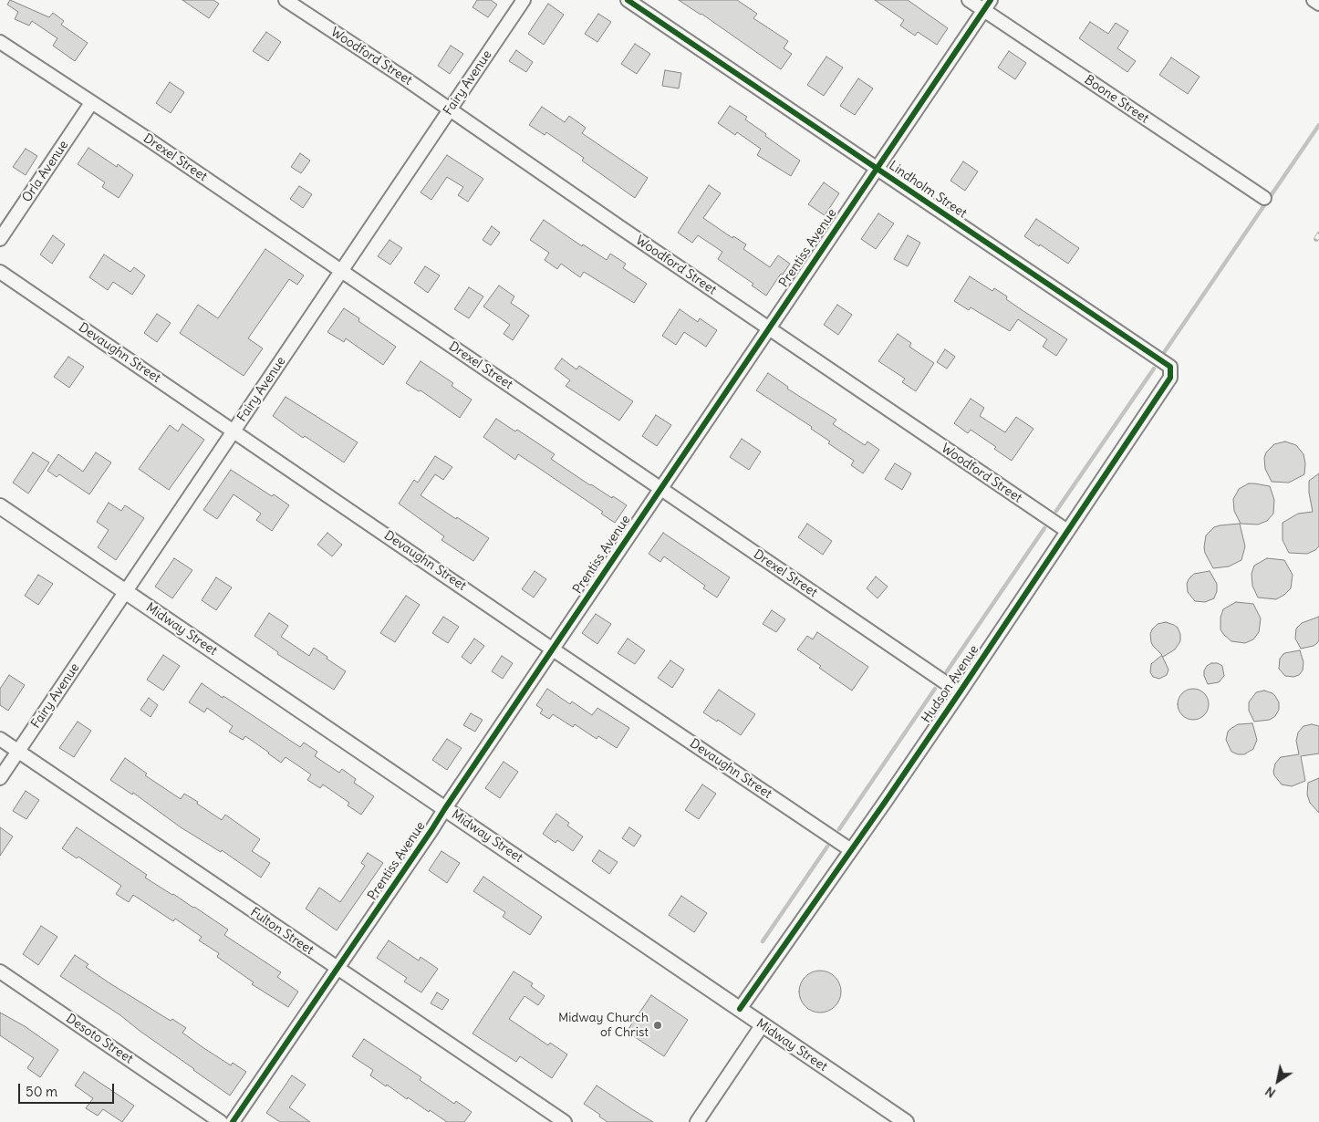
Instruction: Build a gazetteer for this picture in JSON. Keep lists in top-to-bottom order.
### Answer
{
  "streets": {
    "street": [
      "Woodford Street",
      "Fairy Avenue",
      "Boone Street",
      "Drexel Street",
      "Orla Avenue",
      "Lindholm Street",
      "Prentiss Avenue",
      "Devaughn Street",
      "Midway Street",
      "Hudson Avenue",
      "Fulton Street",
      "Desoto Street"
    ]
  },
  "crossings": [
    ["Woodford Street", "Fairy Avenue"],
    ["Woodford Street", "Prentiss Avenue"],
    ["Woodford Street", "Hudson Avenue"],
    ["Fairy Avenue", "Drexel Street"],
    ["Fairy Avenue", "Devaughn Street"],
    ["Fairy Avenue", "Midway Street"],
    ["Fairy Avenue", "Fulton Street"],
    ["Boone Street", "Prentiss Avenue"],
    ["Drexel Street", "Orla Avenue"],
    ["Drexel Street", "Prentiss Avenue"],
    ["Drexel Street", "Hudson Avenue"],
    ["Lindholm Street", "Prentiss Avenue"],
    ["Lindholm Street", "Hudson Avenue"],
    ["Prentiss Avenue", "Devaughn Street"],
    ["Prentiss Avenue", "Midway Street"],
    ["Prentiss Avenue", "Fulton Street"],
    ["Devaughn Street", "Hudson Avenue"],
    ["Midway Street", "Hudson Avenue"]
  ],
  "places": ["Midway Church of Christ"],
  "scale_bar": "50 m",
  "north": "bottom left"
}
